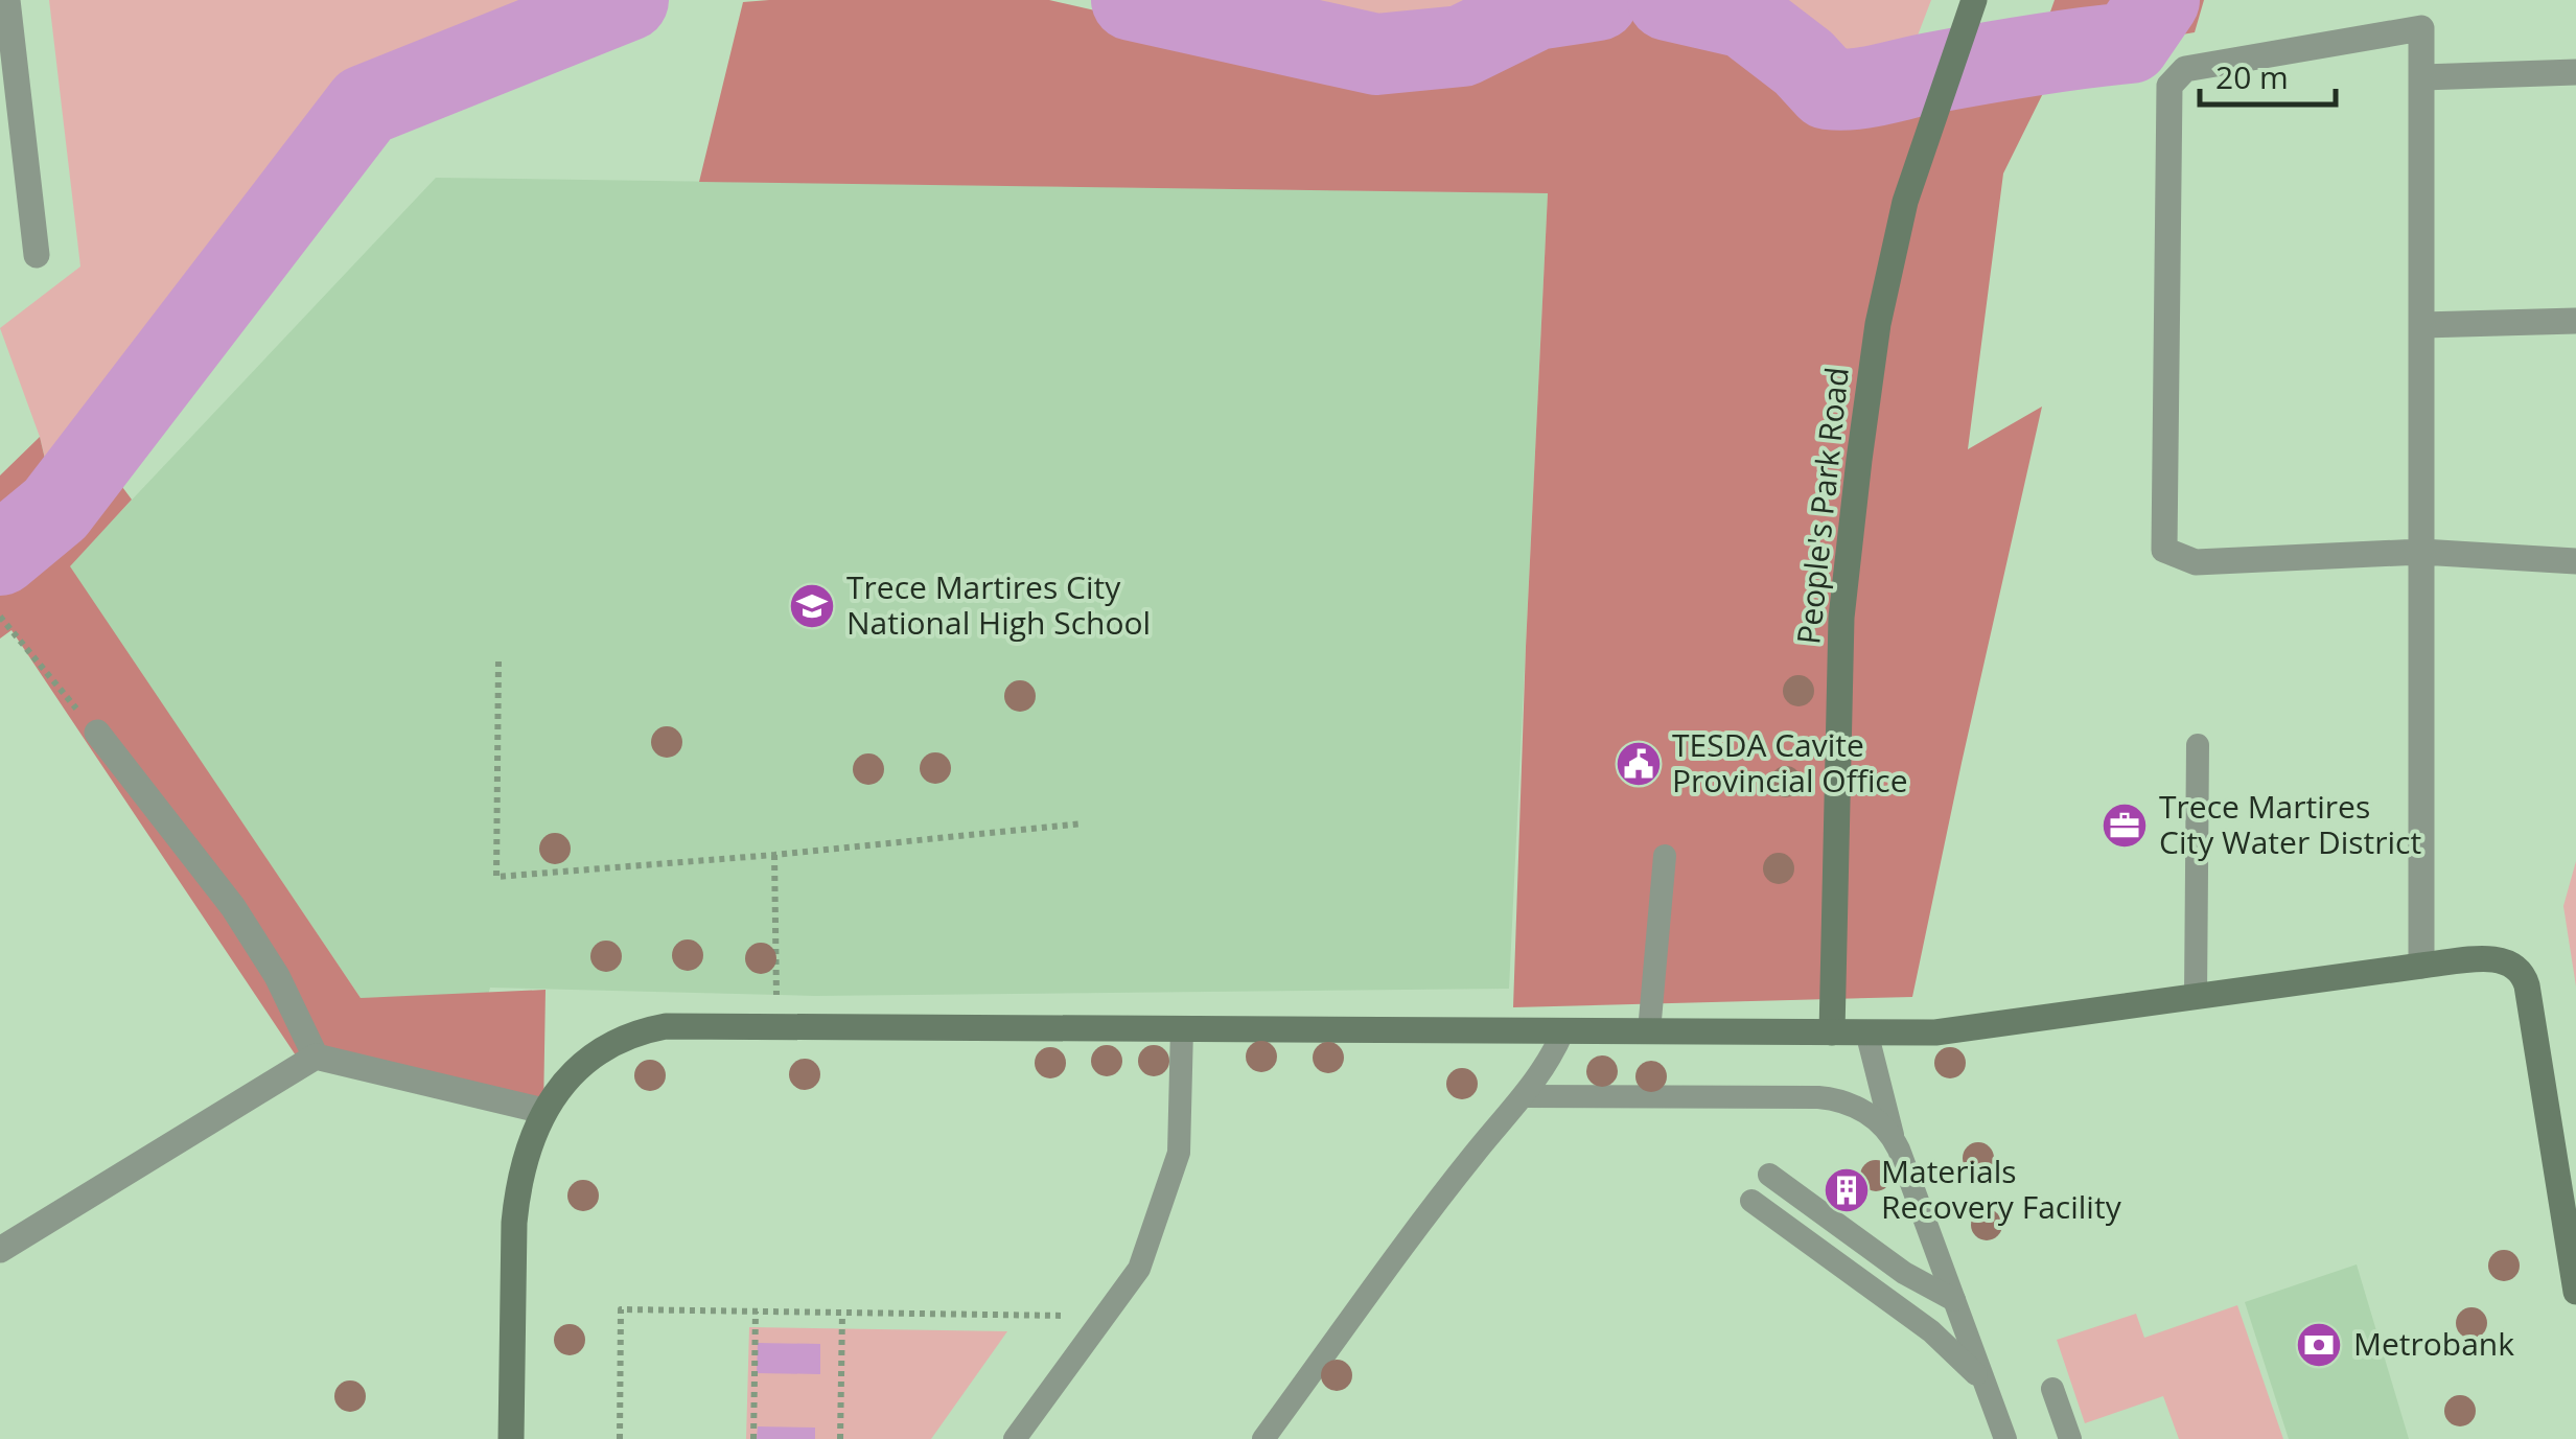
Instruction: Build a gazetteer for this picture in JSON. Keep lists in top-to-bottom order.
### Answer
{
  "streets": {
    "street": ["People's Park Road"]
  },
  "places": {
    "school or university": ["Trece Martires City National High School"],
    "public building": ["TESDA Cavite Provincial Office"],
    "office": ["Trece Martires City Water District"],
    "building": ["Materials Recovery Facility"],
    "bank": ["Metrobank"]
  },
  "scale_bar": "20 m"
}
